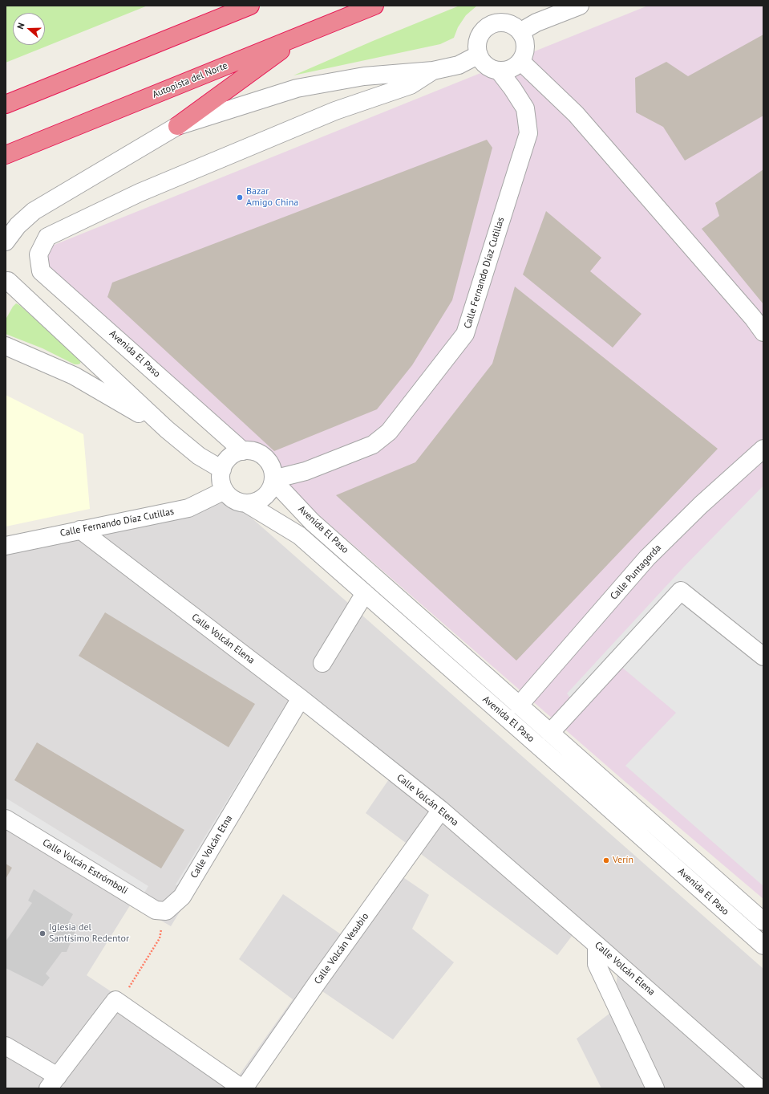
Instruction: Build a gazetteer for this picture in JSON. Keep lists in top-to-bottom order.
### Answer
{
  "streets": {
    "highway": ["Autopista del Norte"],
    "street": [
      "Calle Fernando Díaz Cutillas",
      "Avenida El Paso",
      "Calle Puntagorda",
      "Calle Volcán Elena",
      "Calle Volcán Etna",
      "Calle Volcán Estrómboli",
      "Calle Volcán Vesubio"
    ]
  },
  "crossings": [
    ["Calle Fernando Díaz Cutillas", "Avenida El Paso"],
    ["Calle Fernando Díaz Cutillas", "Calle Volcán Elena"],
    ["Avenida El Paso", "Calle Puntagorda"],
    ["Calle Volcán Elena", "Calle Volcán Etna"],
    ["Calle Volcán Elena", "Calle Volcán Vesubio"],
    ["Calle Volcán Etna", "Calle Volcán Estrómboli"]
  ],
  "places": ["Bazar Amigo China", "Verín", "Iglesia del Santísimo Redentor"],
  "north": "left"
}
